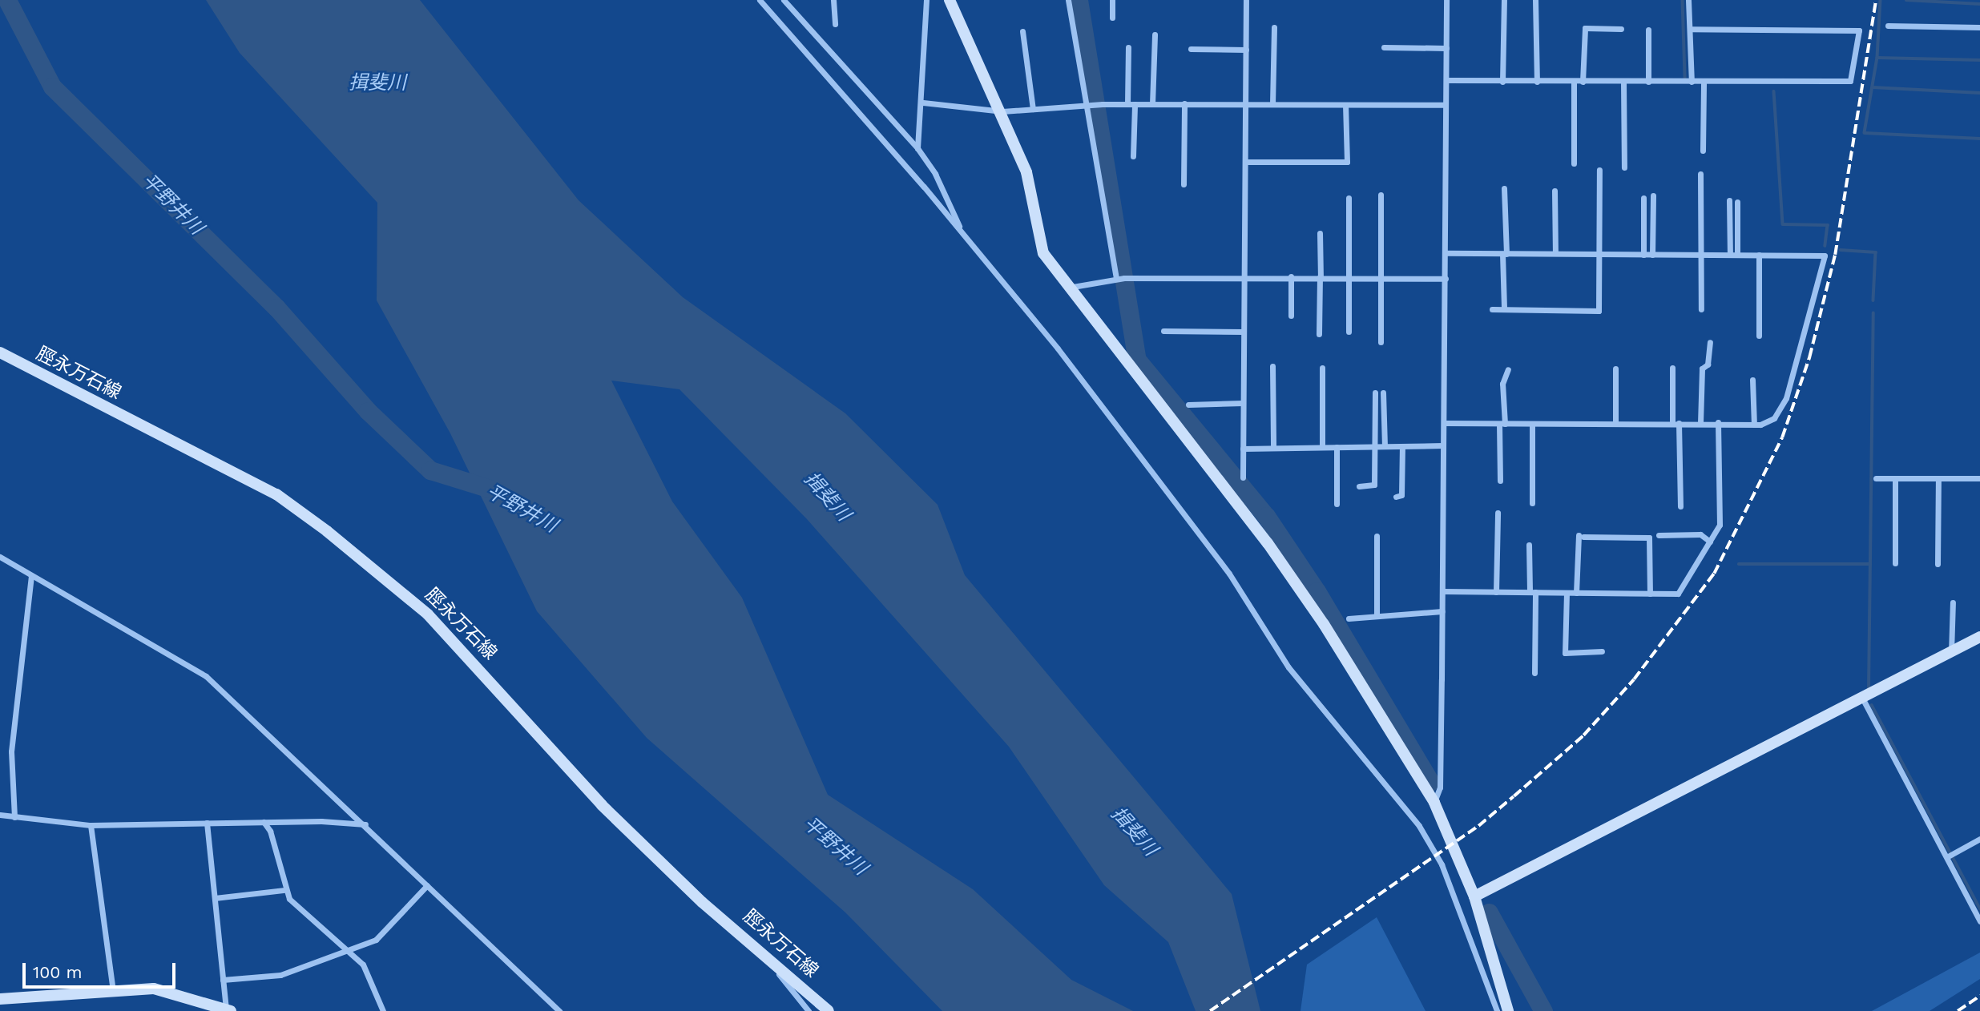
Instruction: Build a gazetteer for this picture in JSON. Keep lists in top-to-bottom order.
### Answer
{
  "streets": {
    "street": ["脛永万石線"]
  },
  "water": ["揖斐川", "平野井川"],
  "scale_bar": "100 m"
}
